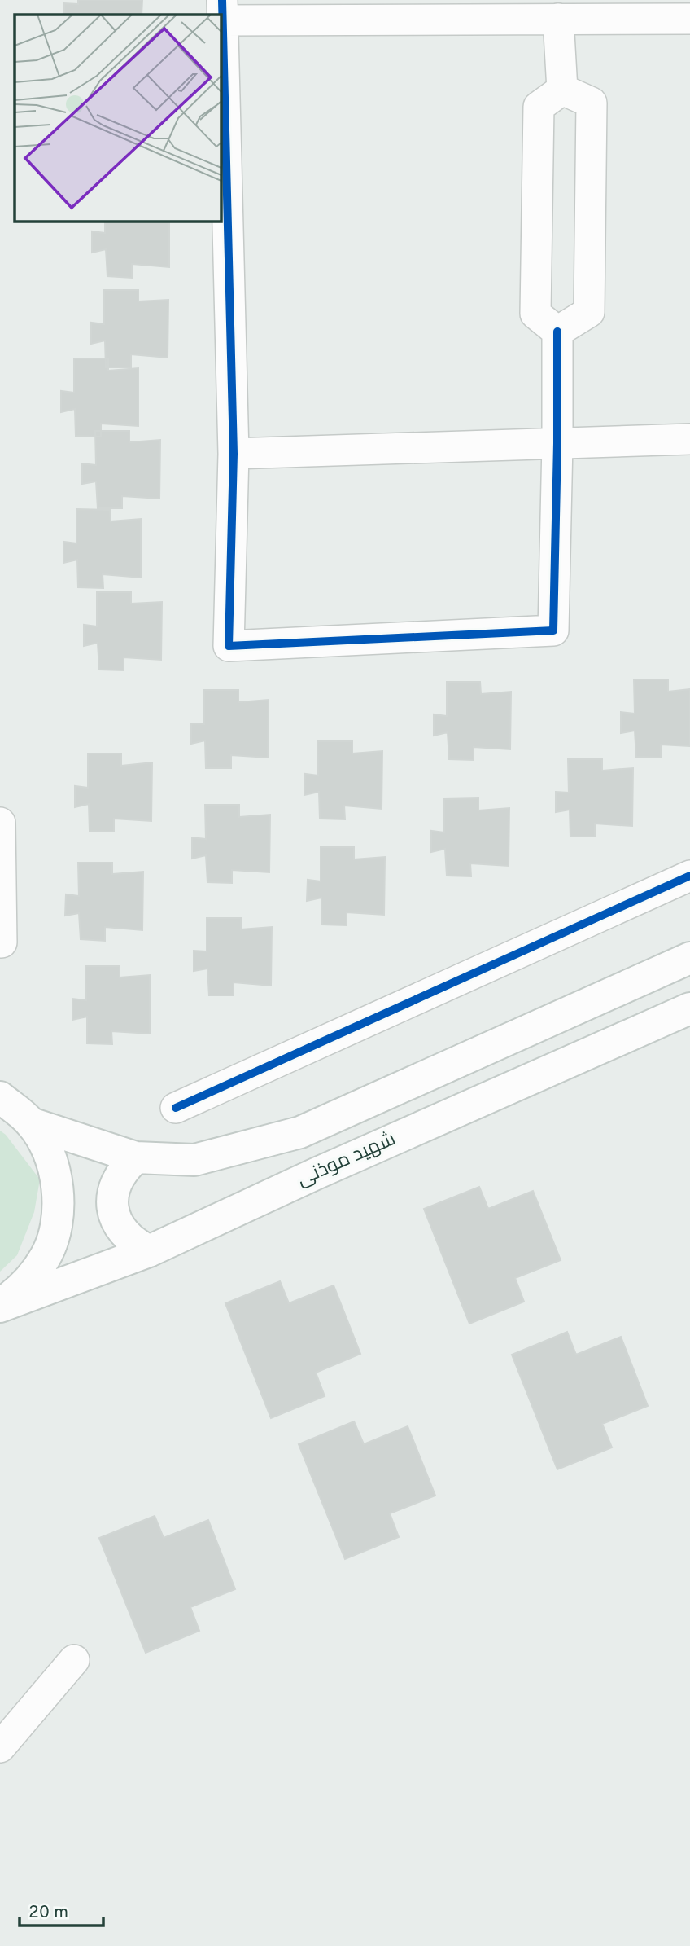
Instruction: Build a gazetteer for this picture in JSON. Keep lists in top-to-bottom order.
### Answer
{
  "streets": {
    "main road": ["شهید موذنی"]
  },
  "scale_bar": "20 m"
}
